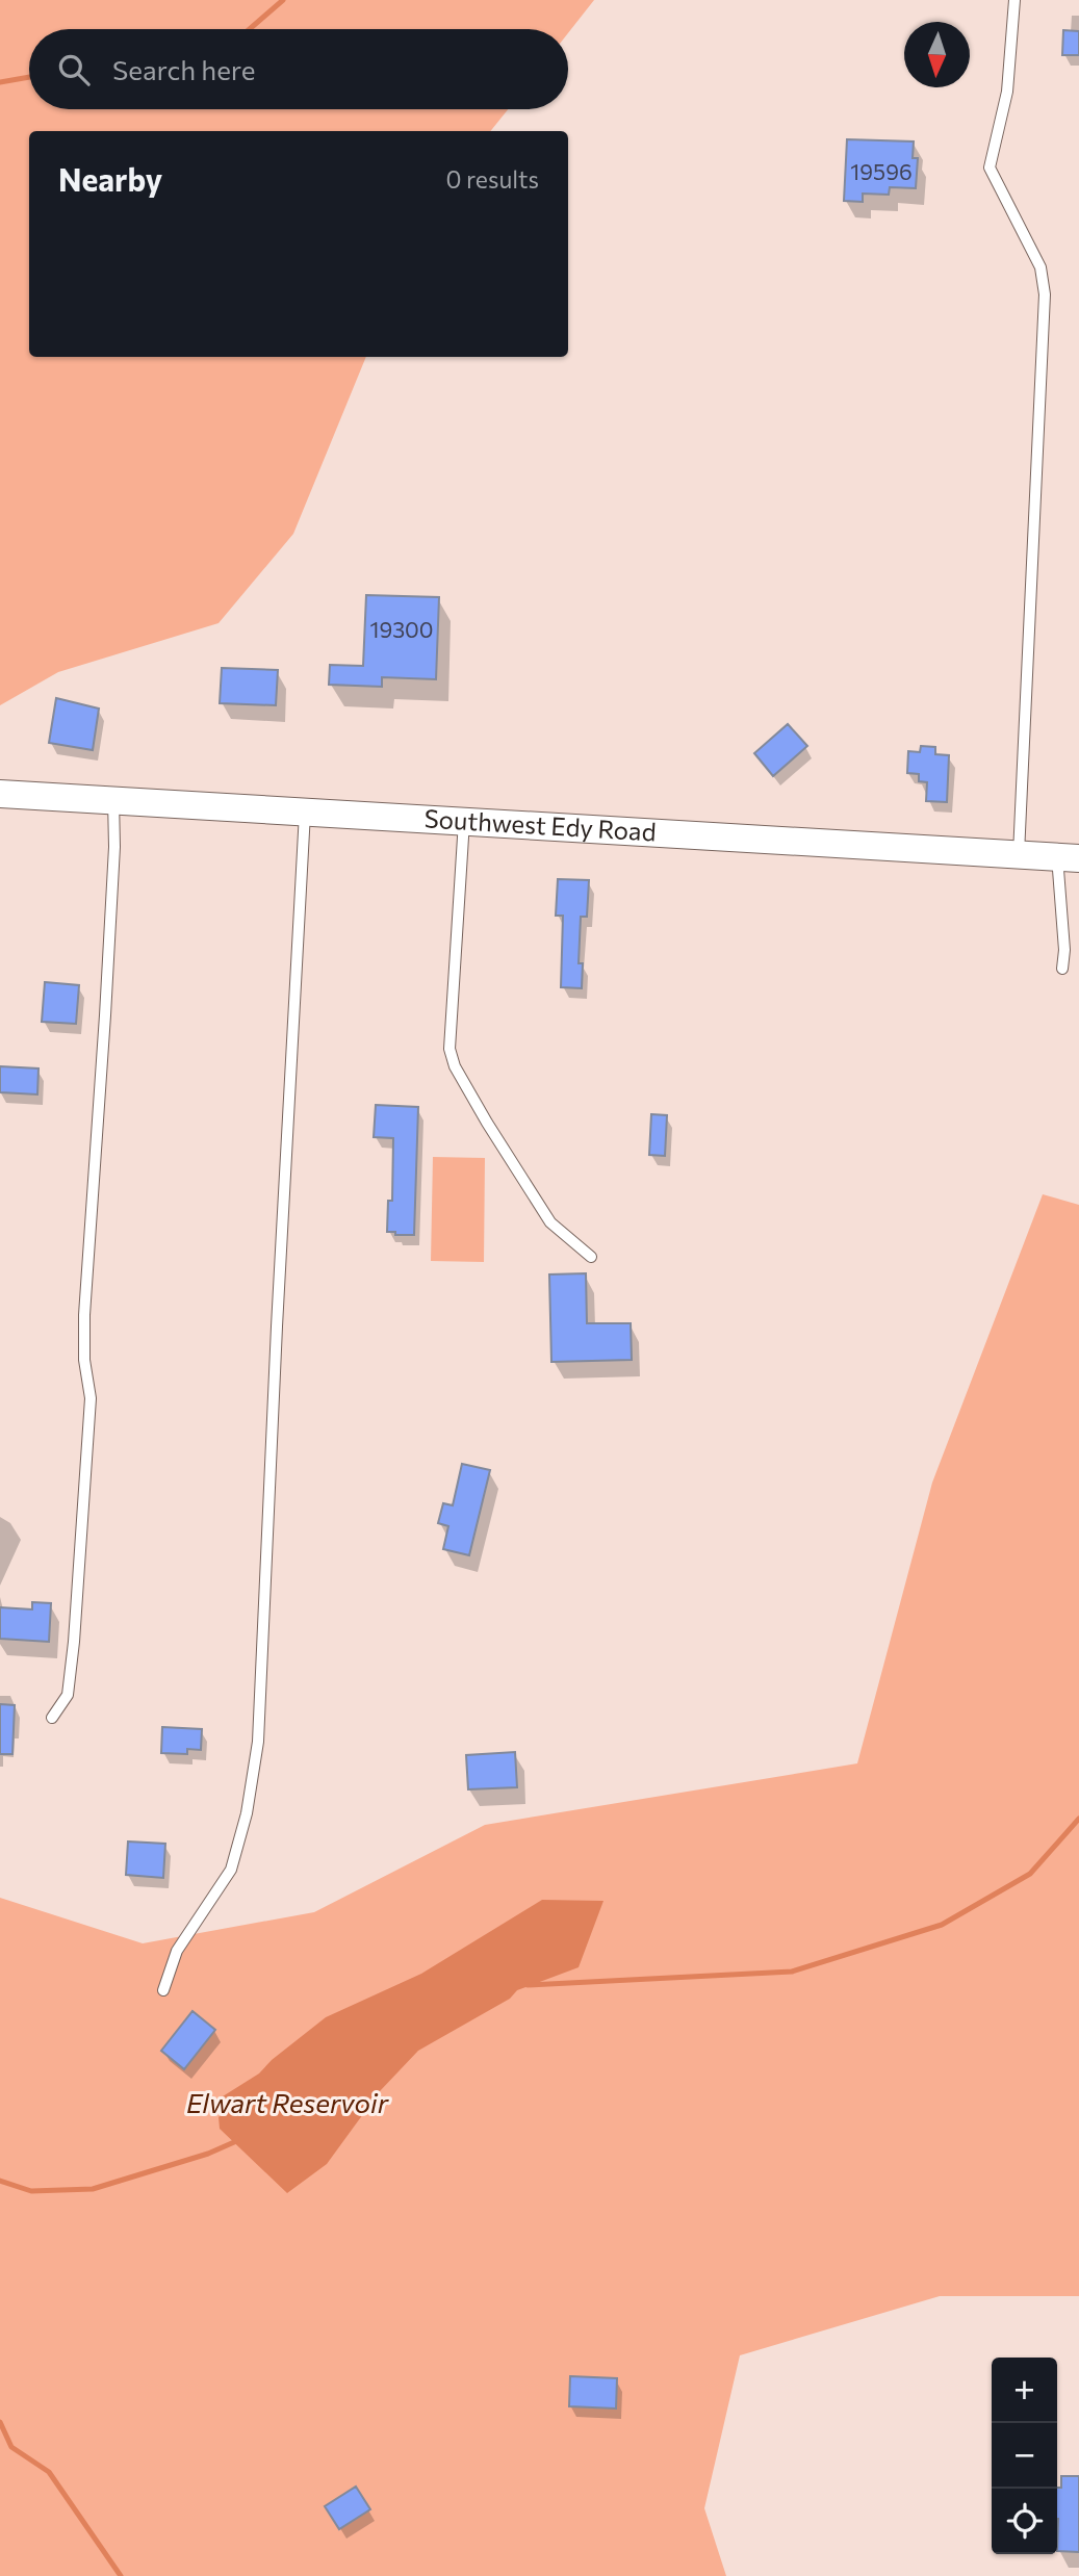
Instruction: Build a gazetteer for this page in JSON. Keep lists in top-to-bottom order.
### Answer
{
  "streets": {
    "street": ["Southwest Edy Road"]
  },
  "water": ["Elwart Reservoir"],
  "house_numbers": ["19596", "19300"],
  "north": "bottom",
  "page": {
    "search": "Search here",
    "heading": ["Nearby", "0 results"],
    "map_buttons": ["+", "−"]
  }
}
